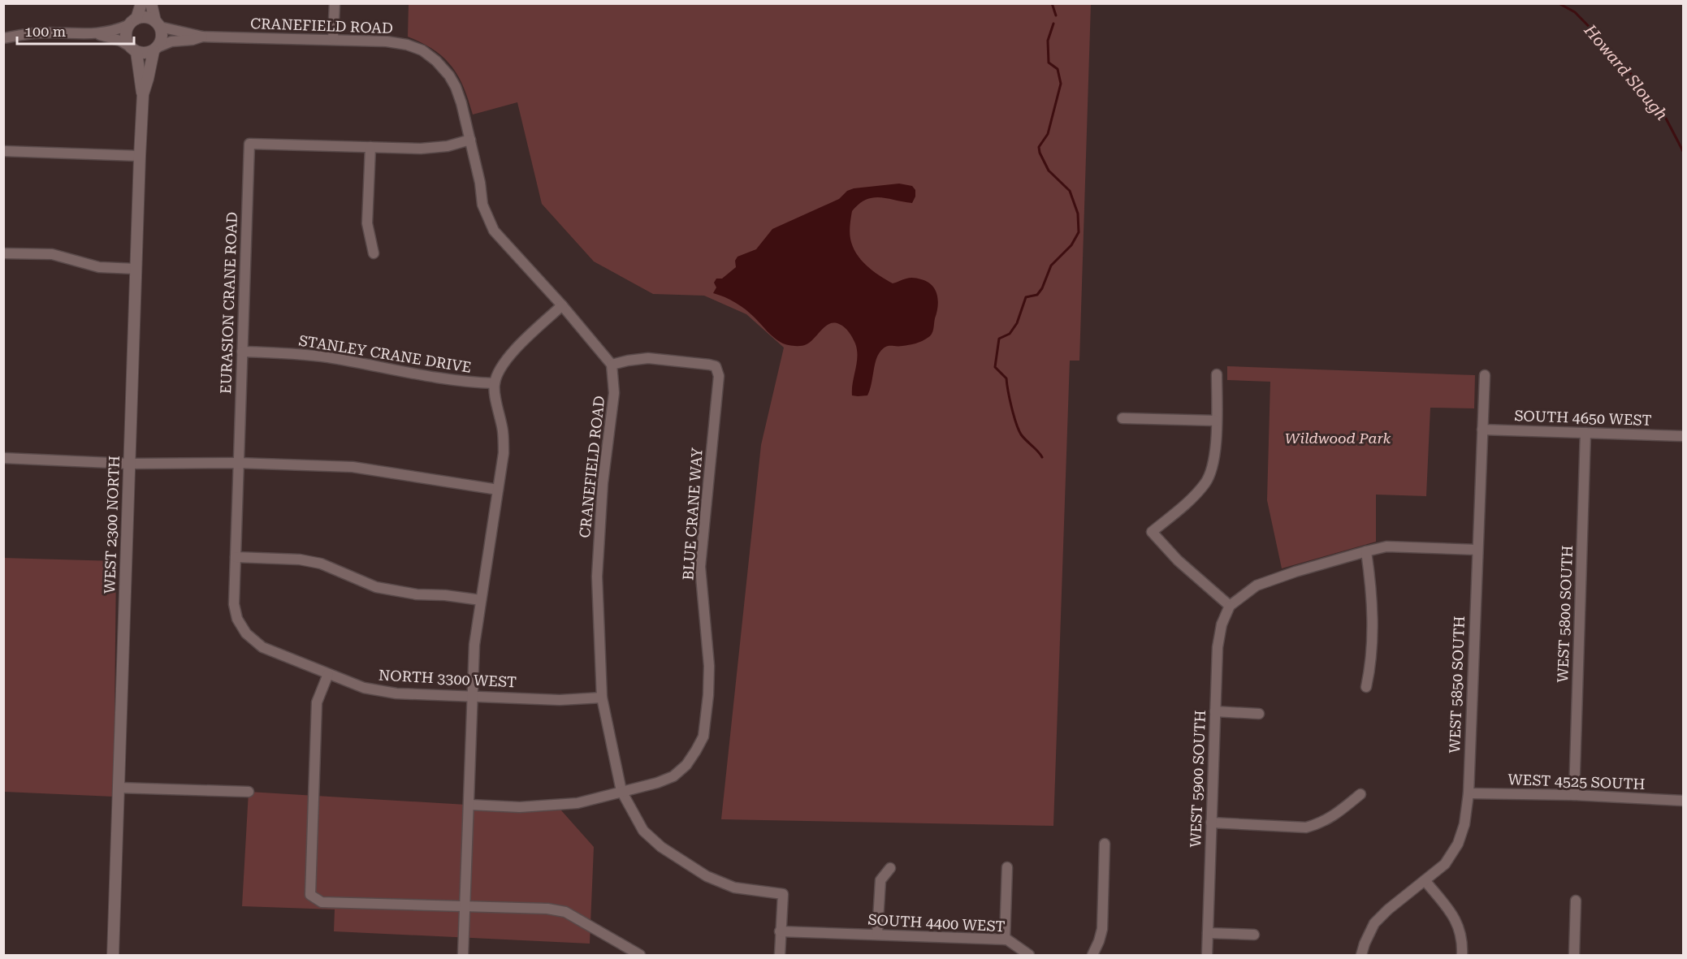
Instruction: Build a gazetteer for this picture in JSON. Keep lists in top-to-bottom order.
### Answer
{
  "streets": {
    "street": [
      "CRANEFIELD ROAD",
      "EURASION CRANE ROAD",
      "STANLEY CRANE DRIVE",
      "SOUTH 4650 WEST",
      "BLUE CRANE WAY",
      "WEST 2300 NORTH",
      "WEST 5800 SOUTH",
      "NORTH 3300 WEST",
      "WEST 5850 SOUTH",
      "WEST 5900 SOUTH",
      "WEST 4525 SOUTH",
      "SOUTH 4400 WEST"
    ]
  },
  "crossings": [
    ["CRANEFIELD ROAD", "BLUE CRANE WAY"],
    ["CRANEFIELD ROAD", "NORTH 3300 WEST"],
    ["CRANEFIELD ROAD", "SOUTH 4400 WEST"],
    ["EURASION CRANE ROAD", "STANLEY CRANE DRIVE"],
    ["EURASION CRANE ROAD", "NORTH 3300 WEST"],
    ["SOUTH 4650 WEST", "WEST 5800 SOUTH"],
    ["SOUTH 4650 WEST", "WEST 5850 SOUTH"],
    ["WEST 5800 SOUTH", "WEST 4525 SOUTH"],
    ["WEST 5850 SOUTH", "WEST 4525 SOUTH"]
  ],
  "water": ["Howard Slough"],
  "parks": ["Wildwood Park"],
  "scale_bar": "100 m"
}
